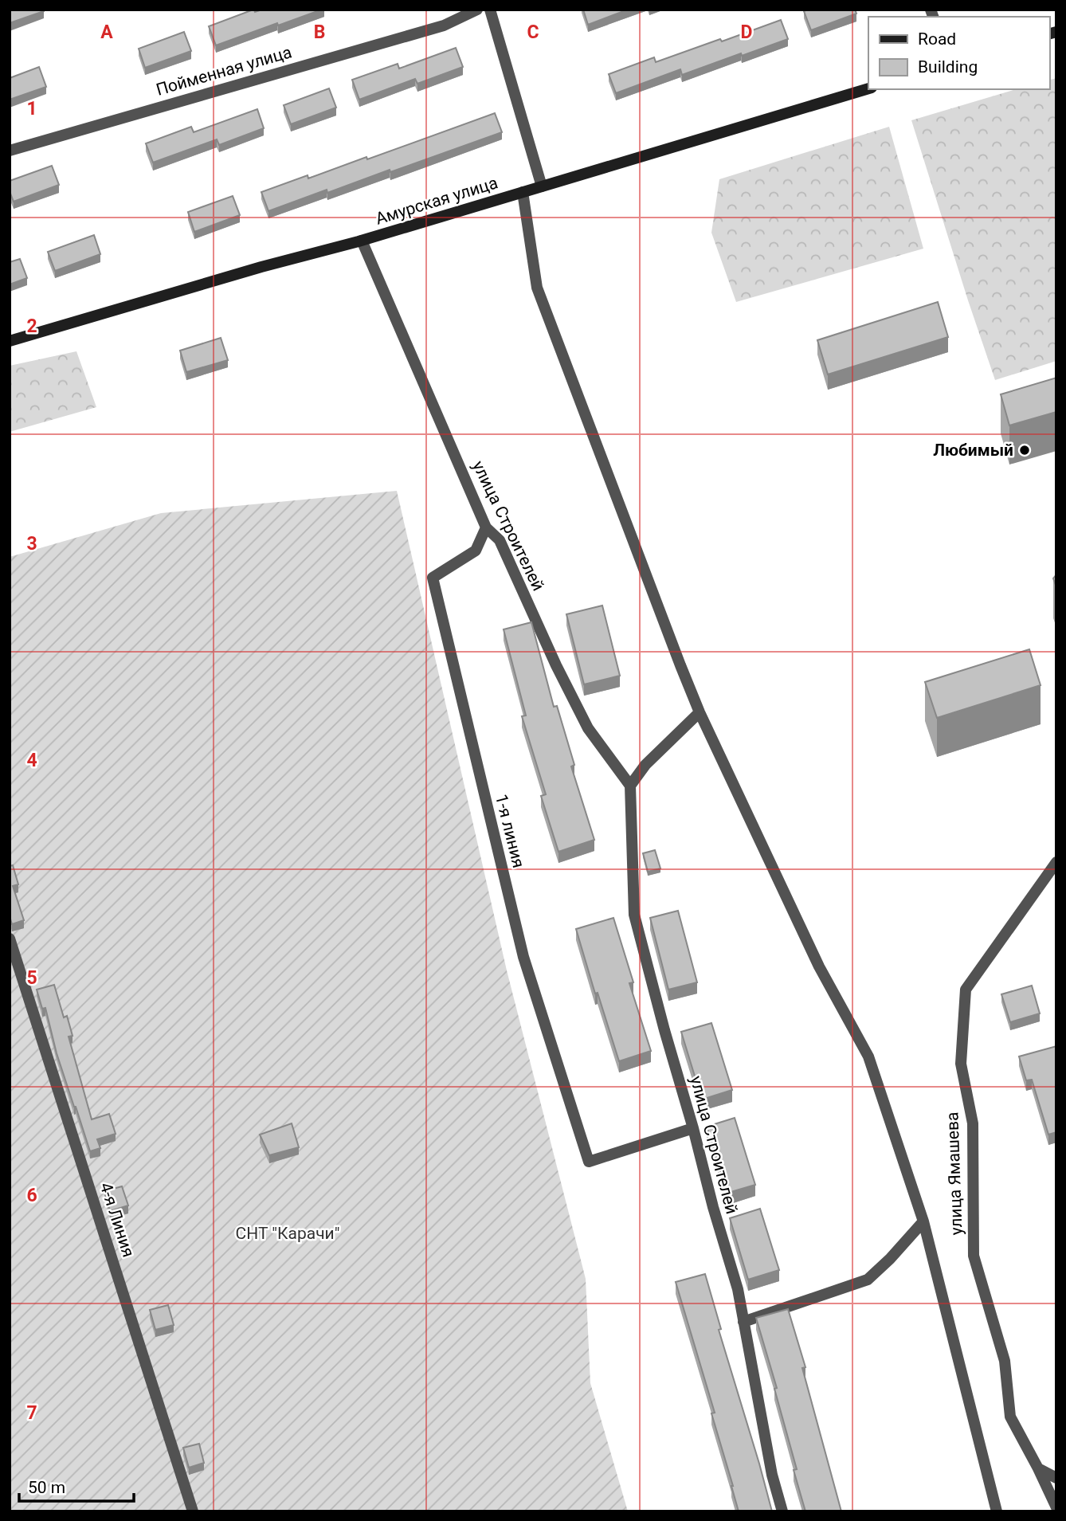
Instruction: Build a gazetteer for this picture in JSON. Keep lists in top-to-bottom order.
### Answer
{
  "streets": {
    "street": [
      "Пойменная улица",
      "Амурская улица",
      "улица Строителей",
      "1-я линия",
      "улица Ямашева",
      "4-я Линия"
    ]
  },
  "crossings": [
    ["Амурская улица", "улица Строителей"],
    ["улица Строителей", "1-я линия"]
  ],
  "parks": ["СНТ \"Карачи\""],
  "places": ["Любимый"],
  "legend": ["Road", "Building"],
  "scale_bar": "50 m",
  "grid": {
    "columns": [
      "A",
      "B",
      "C",
      "D"
    ],
    "rows": [
      "1",
      "2",
      "3",
      "4",
      "5",
      "6",
      "7"
    ]
  }
}
